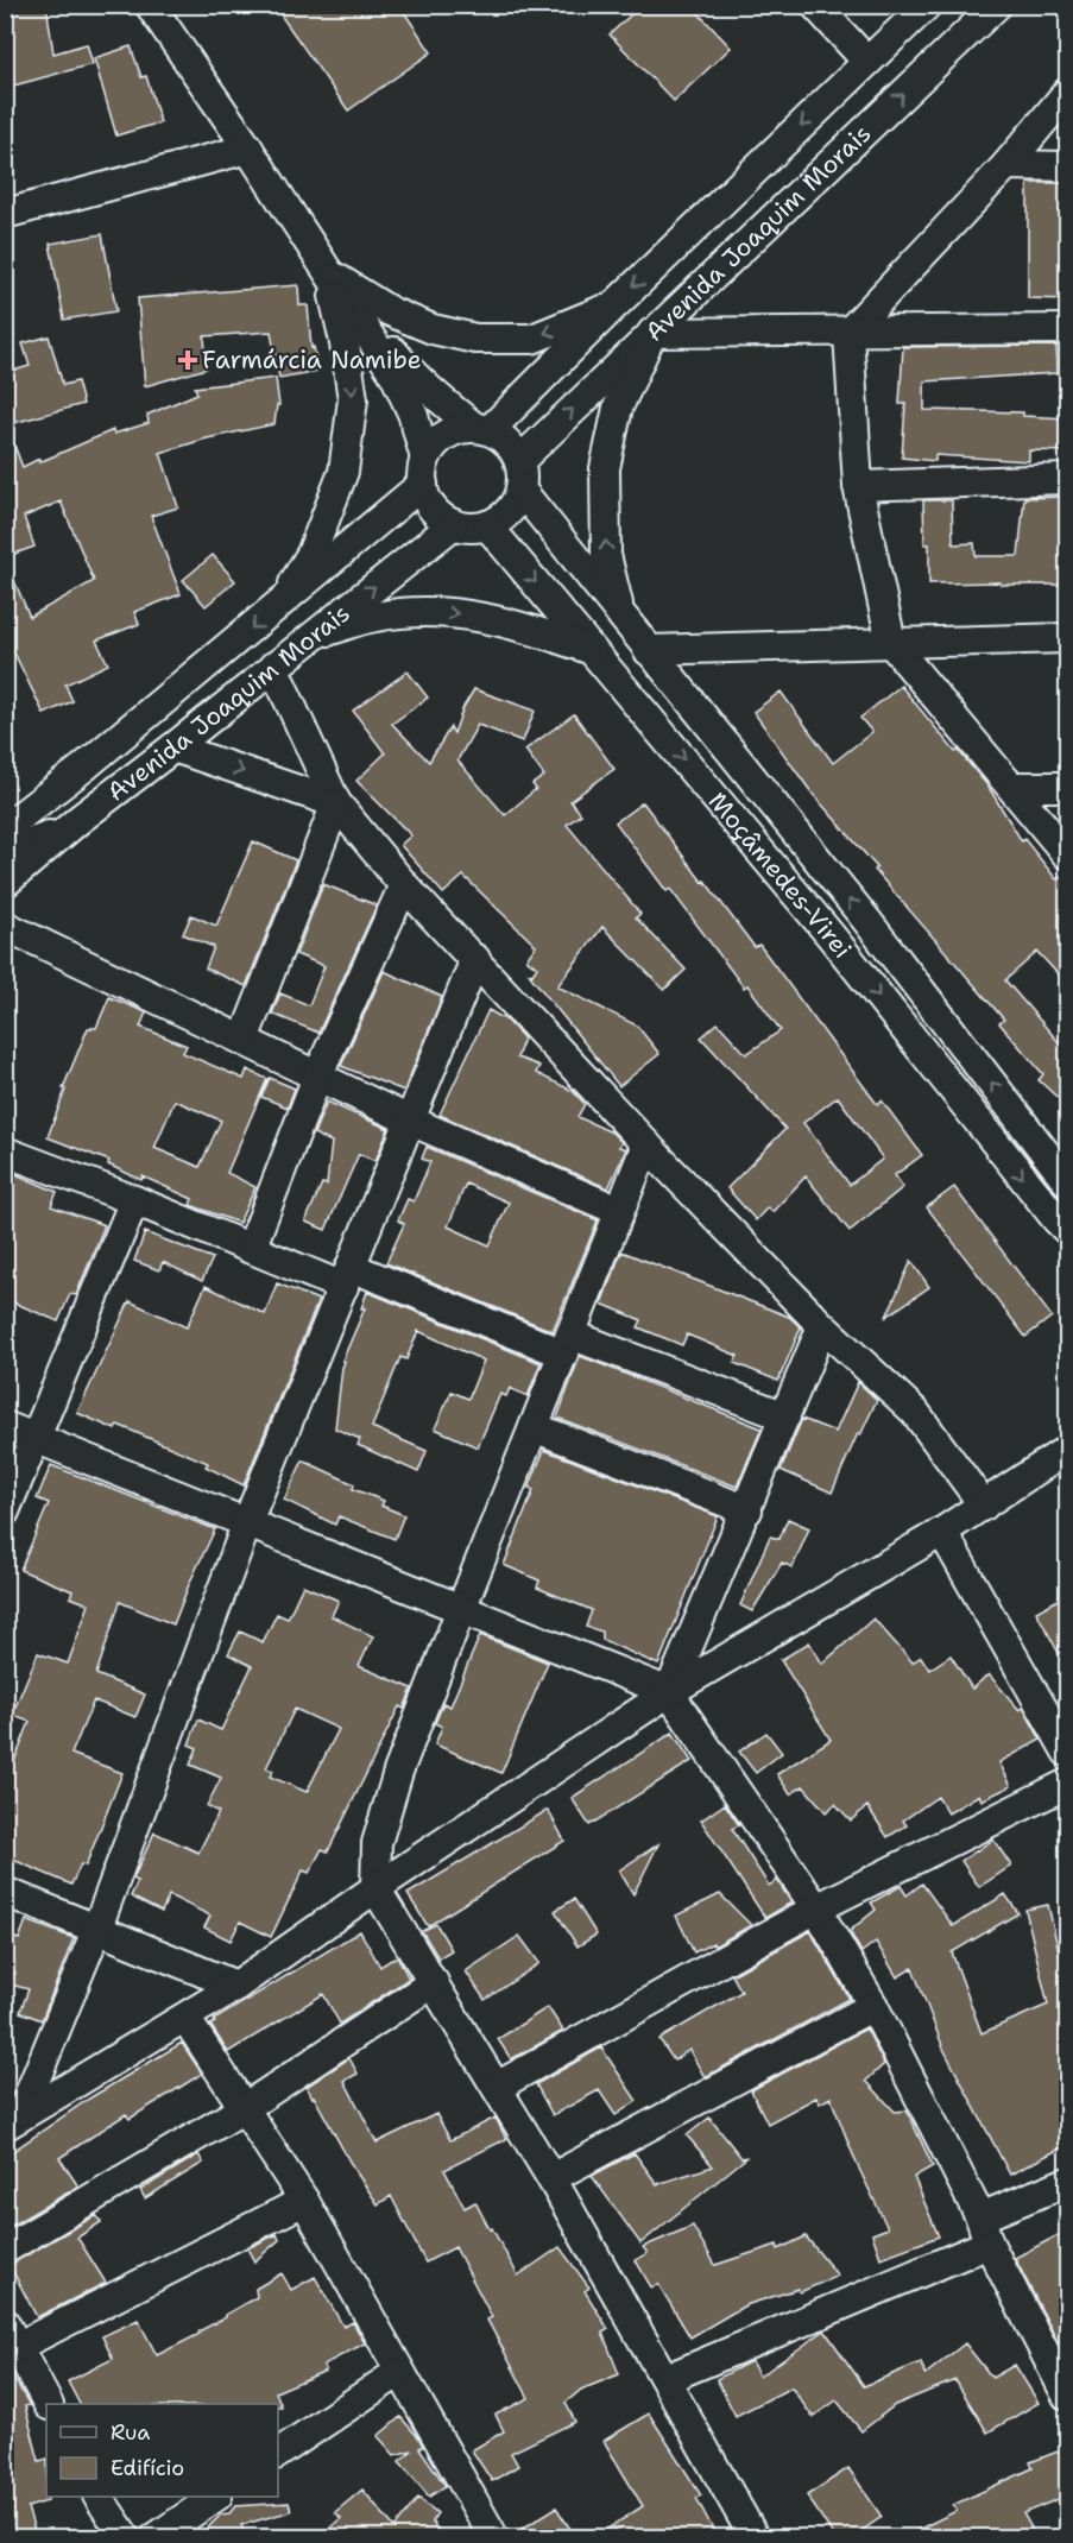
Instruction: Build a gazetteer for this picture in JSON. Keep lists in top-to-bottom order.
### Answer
{
  "streets": {
    "street": ["Avenida Joaquim Morais", "Moçâmedes-Virei"]
  },
  "crossings": [
    ["Avenida Joaquim Morais", "Moçâmedes-Virei"]
  ],
  "places": {
    "health": ["Farmárcia Namibe"]
  },
  "legend": ["Rua", "Edifício"]
}
